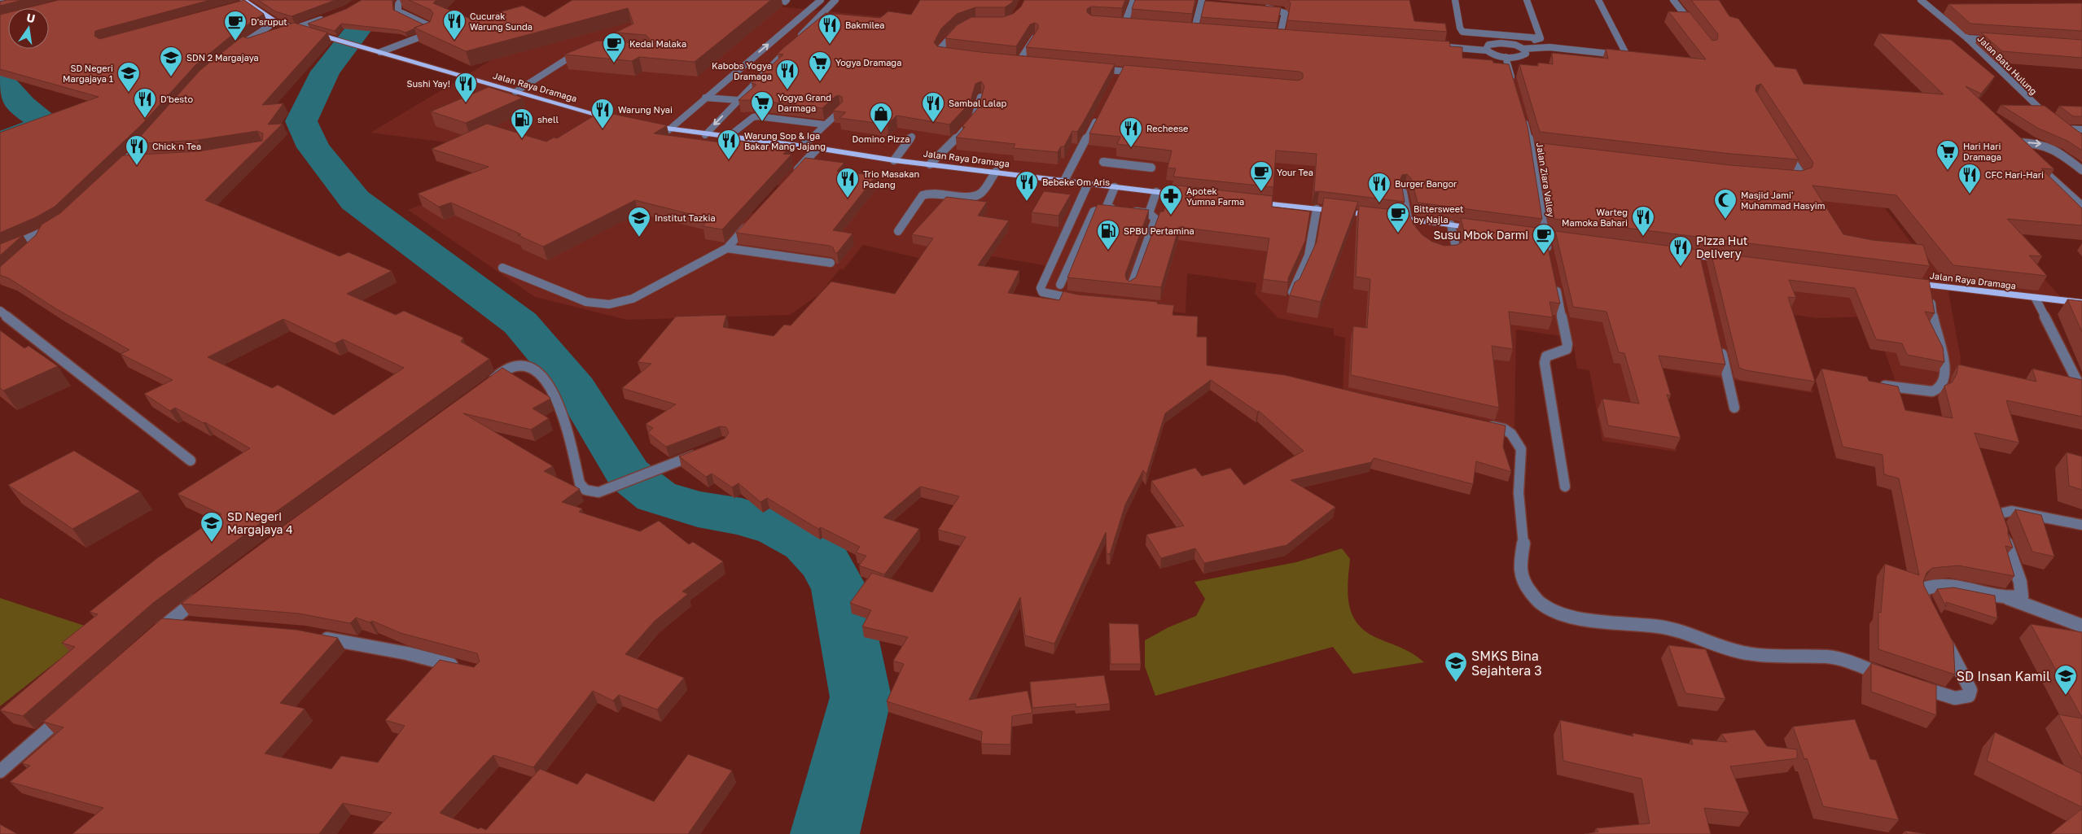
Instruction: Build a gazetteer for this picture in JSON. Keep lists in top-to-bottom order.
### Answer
{
  "streets": {
    "highway": ["Jalan Raya Dramaga"],
    "street": ["Jalan Batu Hulung", "Jalan Ziara Valley"]
  },
  "places": {
    "restaurant": [
      "Cucurak Warung Sunda",
      "Bakmilea",
      "Kabobs Yogya Dramaga",
      "Sushi Yay!",
      "D'besto",
      "Sambal Lalap",
      "Warung Nyai",
      "Recheese",
      "Warung Sop & Iga Bakar Mang Jajang",
      "Chick n Tea",
      "CFC Hari-Hari",
      "Trio Masakan Padang",
      "Bebeke Om Aris",
      "Burger Bangor",
      "Warteg Mamoka Bahari",
      "Pizza Hut Delivery"
    ],
    "cafe": [
      "D'sruput",
      "Kedai Malaka",
      "Your Tea",
      "Bittersweet by Najla",
      "Susu Mbok Darmi"
    ],
    "school or university": [
      "SDN 2 Margajaya",
      "SD Negeri Margajaya 1",
      "Institut Tazkia",
      "SD Negeri Margajaya 4",
      "SMKS Bina Sejahtera 3",
      "SD Insan Kamil"
    ],
    "supermarket": ["Yogya Dramaga", "Yogya Grand Darmaga", "Hari Hari Dramaga"],
    "shop": ["Domino Pizza"],
    "fuel station": ["shell", "SPBU Pertamina"],
    "pharmacy": ["Apotek Yumna Farma"],
    "mosque": ["Masjid Jami' Muhammad Hasyim"]
  },
  "north": "top"
}
